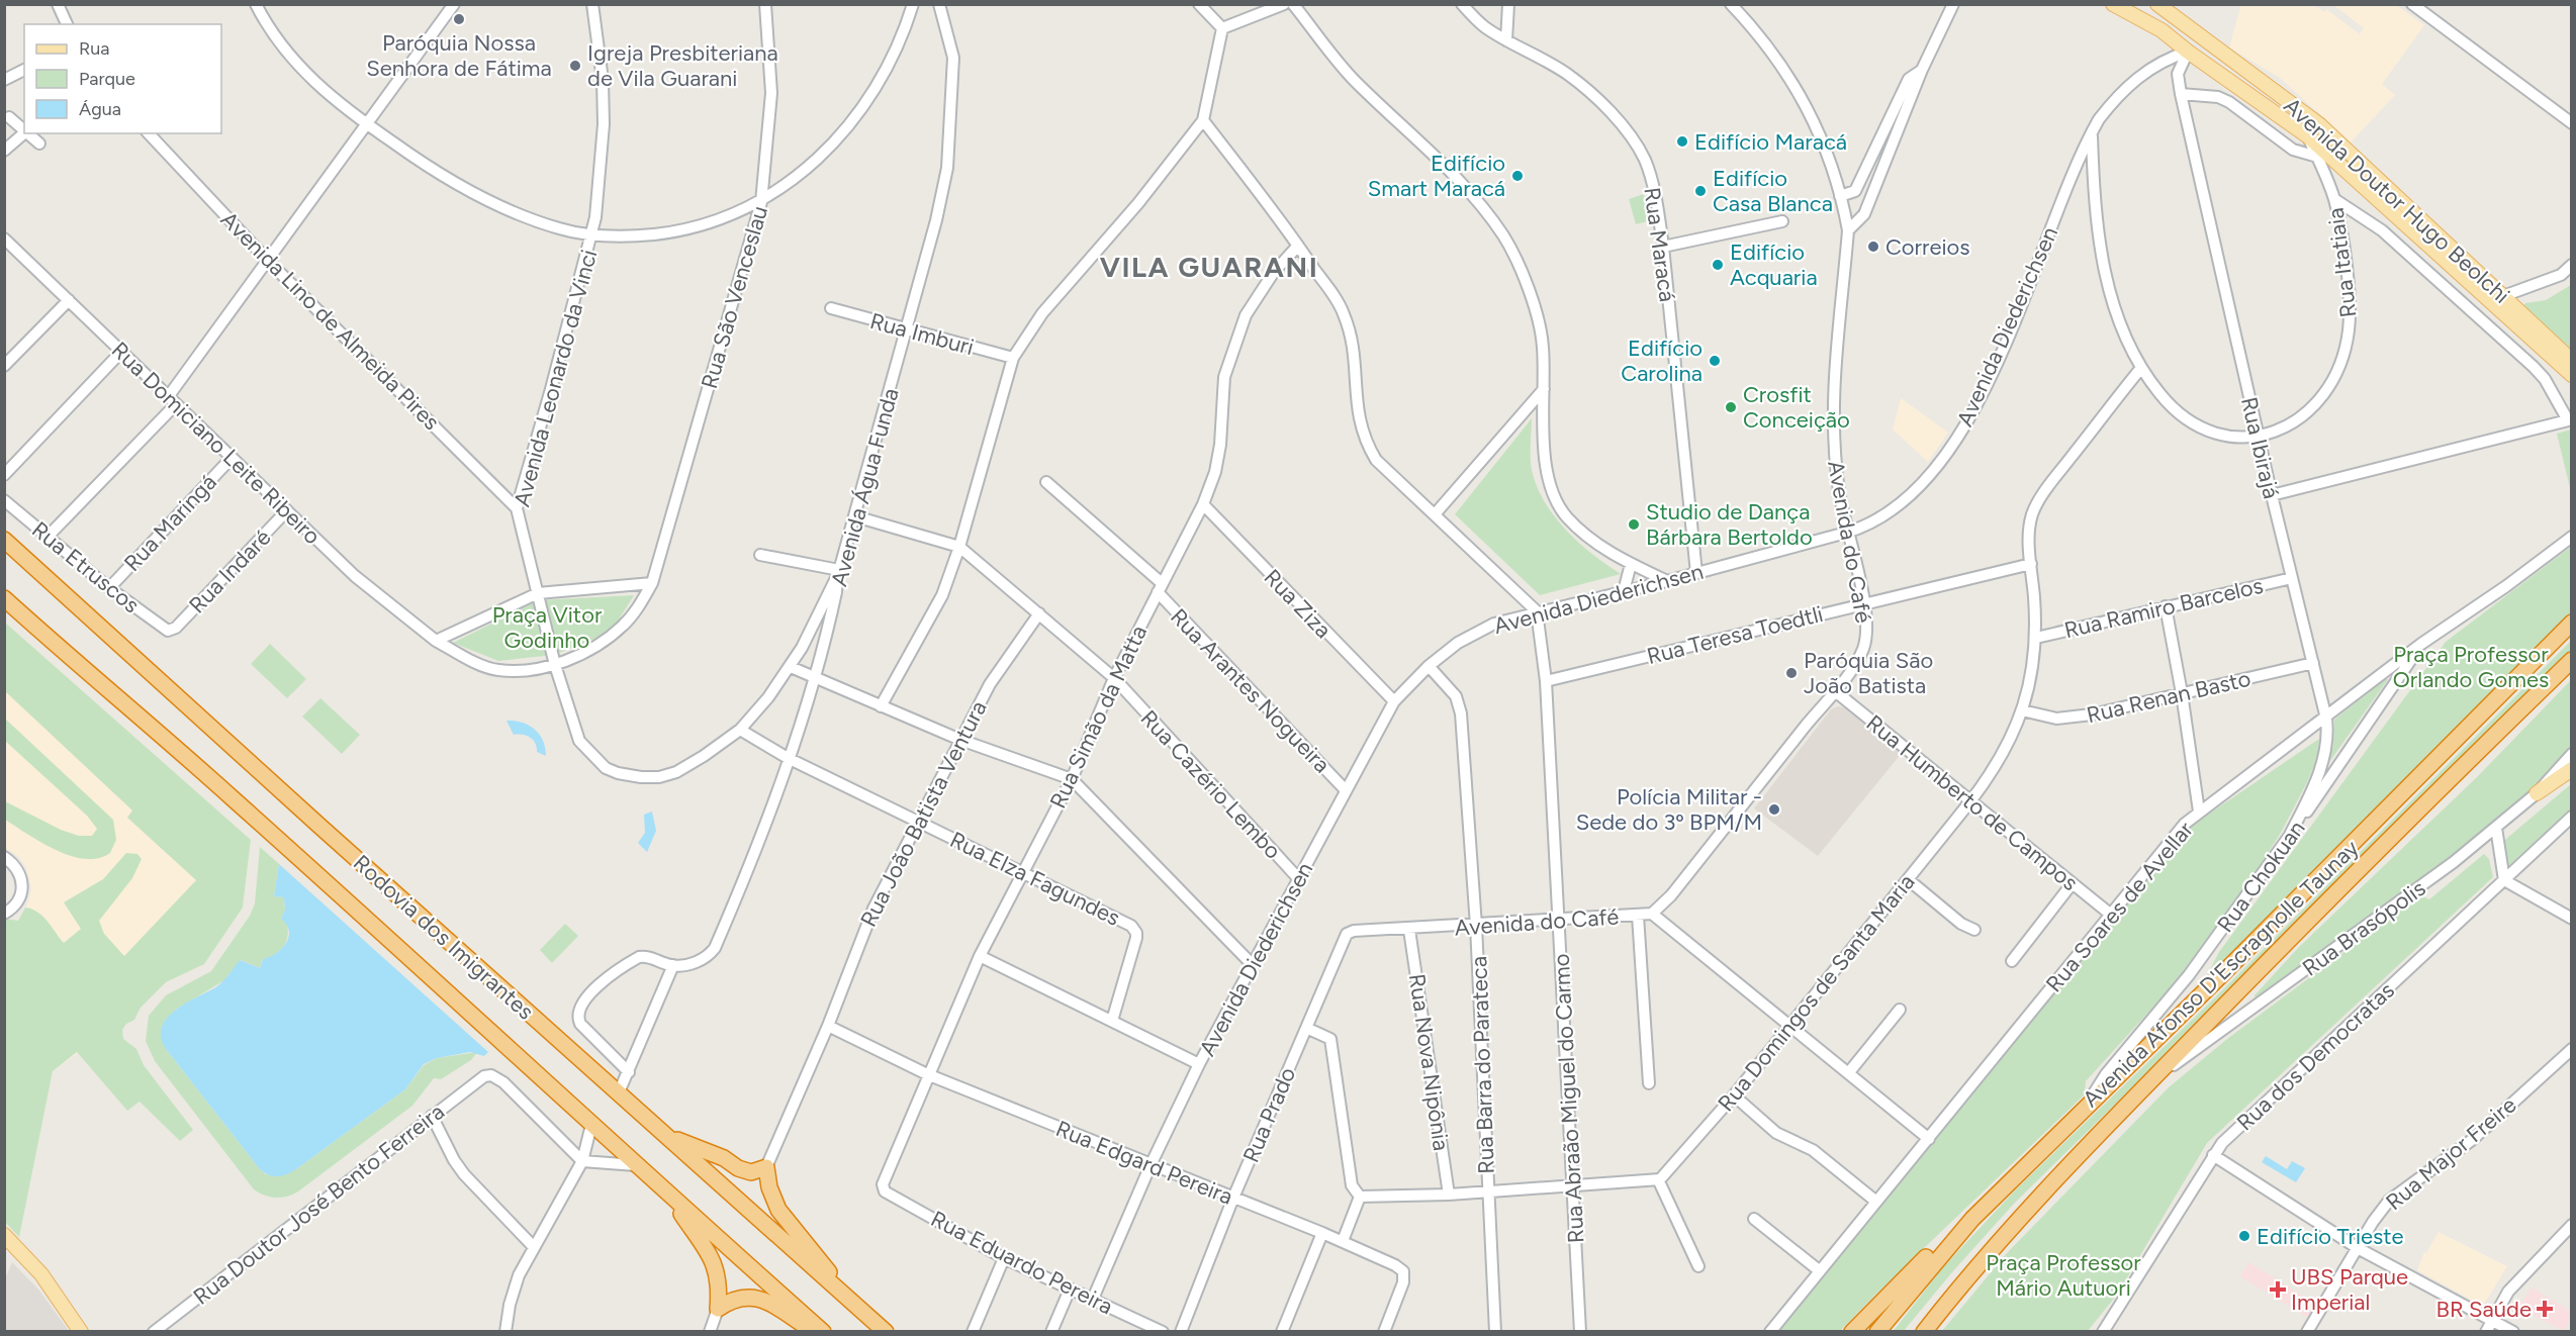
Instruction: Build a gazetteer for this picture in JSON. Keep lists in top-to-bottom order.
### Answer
{
  "streets": {
    "highway": ["Rodovia dos Imigrantes", "Avenida Afonso D'Escragnolle Taunay"],
    "main road": ["Avenida Doutor Hugo Beolchi"],
    "street": [
      "Rua Maracá",
      "Rua Itatiaia",
      "Rua São Venceslau",
      "Avenida Lino de Almeida Pires",
      "Avenida Diederichsen",
      "Rua Imburi",
      "Avenida Leonardo da Vinci",
      "Rua Domiciano Leite Ribeiro",
      "Rua Ibirajá",
      "Avenida Água Funda",
      "Rua Maringá",
      "Avenida do Café",
      "Rua Etruscos",
      "Rua Indaré",
      "Rua Ziza",
      "Rua Ramiro Barcelos",
      "Rua Teresa Toedtli",
      "Rua Arantes Nogueira",
      "Rua Renan Basto",
      "Rua Simão da Matta",
      "Rua Cazério Lembo",
      "Rua Humberto de Campos",
      "Rua João Batista Ventura",
      "Rua Chokuan",
      "Rua Elza Fagundes",
      "Rua Soares de Avellar",
      "Rua Brasópolis",
      "Rua Domingos de Santa Maria",
      "Rua dos Democratas",
      "Rua Nova Nipônia",
      "Rua Barra do Parateca",
      "Rua Abraão Miguel do Carmo",
      "Rua Prado",
      "Rua Major Freire",
      "Rua Edgard Pereira",
      "Rua Doutor José Bento Ferreira",
      "Rua Eduardo Pereira"
    ]
  },
  "crossings": [
    ["Avenida Doutor Hugo Beolchi", "Rua Itatiaia"],
    ["Avenida Doutor Hugo Beolchi", "Avenida Diederichsen"],
    ["Avenida Doutor Hugo Beolchi", "Rua Ibirajá"],
    ["Rua Maracá", "Avenida Diederichsen"],
    ["Rua Itatiaia", "Avenida Diederichsen"],
    ["Rua Itatiaia", "Rua Ibirajá"],
    ["Rua Itatiaia", "Rua Domingos de Santa Maria"],
    ["Avenida Lino de Almeida Pires", "Avenida Leonardo da Vinci"],
    ["Avenida Diederichsen", "Rua Ibirajá"],
    ["Avenida Diederichsen", "Avenida do Café"],
    ["Avenida Diederichsen", "Rua Ziza"],
    ["Avenida Diederichsen", "Rua Arantes Nogueira"],
    ["Avenida Diederichsen", "Rua Cazério Lembo"],
    ["Avenida Diederichsen", "Rua Barra do Parateca"],
    ["Avenida Diederichsen", "Rua Abraão Miguel do Carmo"],
    ["Avenida Diederichsen", "Rua Edgard Pereira"],
    ["Avenida Diederichsen", "Rua Eduardo Pereira"],
    ["Rua Imburi", "Avenida Água Funda"],
    ["Avenida Leonardo da Vinci", "Avenida Água Funda"],
    ["Avenida Leonardo da Vinci", "Rua Elza Fagundes"],
    ["Rua Domiciano Leite Ribeiro", "Rua Maringá"],
    ["Rua Domiciano Leite Ribeiro", "Rua Indaré"],
    ["Rua Ibirajá", "Rua Ramiro Barcelos"],
    ["Rua Ibirajá", "Rua Renan Basto"],
    ["Rua Ibirajá", "Rua Chokuan"],
    ["Rua Ibirajá", "Rua Soares de Avellar"],
    ["Avenida Água Funda", "Rua Cazério Lembo"],
    ["Avenida Água Funda", "Rua Elza Fagundes"],
    ["Rua Maringá", "Rua Etruscos"],
    ["Avenida do Café", "Rua Teresa Toedtli"],
    ["Avenida do Café", "Rua Humberto de Campos"],
    ["Avenida do Café", "Rua Nova Nipônia"],
    ["Avenida do Café", "Rua Barra do Parateca"],
    ["Avenida do Café", "Rua Abraão Miguel do Carmo"],
    ["Avenida do Café", "Rua Prado"],
    ["Rua Etruscos", "Rua Indaré"],
    ["Rua Ziza", "Rua Simão da Matta"],
    ["Rua Ramiro Barcelos", "Rua Domingos de Santa Maria"],
    ["Rua Teresa Toedtli", "Rua Domingos de Santa Maria"],
    ["Rua Teresa Toedtli", "Rua Abraão Miguel do Carmo"],
    ["Rua Arantes Nogueira", "Rua Simão da Matta"],
    ["Rua Renan Basto", "Rua Domingos de Santa Maria"],
    ["Rua Simão da Matta", "Rua Cazério Lembo"],
    ["Rua Simão da Matta", "Rua Elza Fagundes"],
    ["Rua Simão da Matta", "Rua Edgard Pereira"],
    ["Rua Simão da Matta", "Rua Eduardo Pereira"],
    ["Rua Cazério Lembo", "Rua João Batista Ventura"],
    ["Rua Humberto de Campos", "Rua Soares de Avellar"],
    ["Rua Humberto de Campos", "Rua Domingos de Santa Maria"],
    ["Rua João Batista Ventura", "Rua Elza Fagundes"],
    ["Rua João Batista Ventura", "Rua Edgard Pereira"],
    ["Rua Chokuan", "Rua Soares de Avellar"],
    ["Rua Chokuan", "Avenida Afonso D'Escragnolle Taunay"],
    ["Rua Brasópolis", "Avenida Afonso D'Escragnolle Taunay"],
    ["Rua Prado", "Rua Edgard Pereira"]
  ],
  "districts": ["VILA GUARANI"],
  "parks": ["Praça Vitor Godinho", "Praça Professor Orlando Gomes", "Praça Professor Mário Autuori"],
  "places": {
    "other": [
      "Paróquia Nossa Senhora de Fátima",
      "Igreja Presbiteriana de Vila Guarani",
      "Edifício Maracá",
      "Edifício Smart Maracá",
      "Edifício Casa Blanca",
      "Correios",
      "Edifício Acquaria",
      "Edifício Carolina",
      "Crosfit Conceição",
      "Studio de Dança Bárbara Bertoldo",
      "Paróquia São João Batista",
      "Polícia Militar - Sede do 3º BPM/M",
      "Edifício Trieste"
    ],
    "health": ["UBS Parque Imperial", "BR Saúde"]
  },
  "legend": ["Rua", "Parque", "Água"]
}
